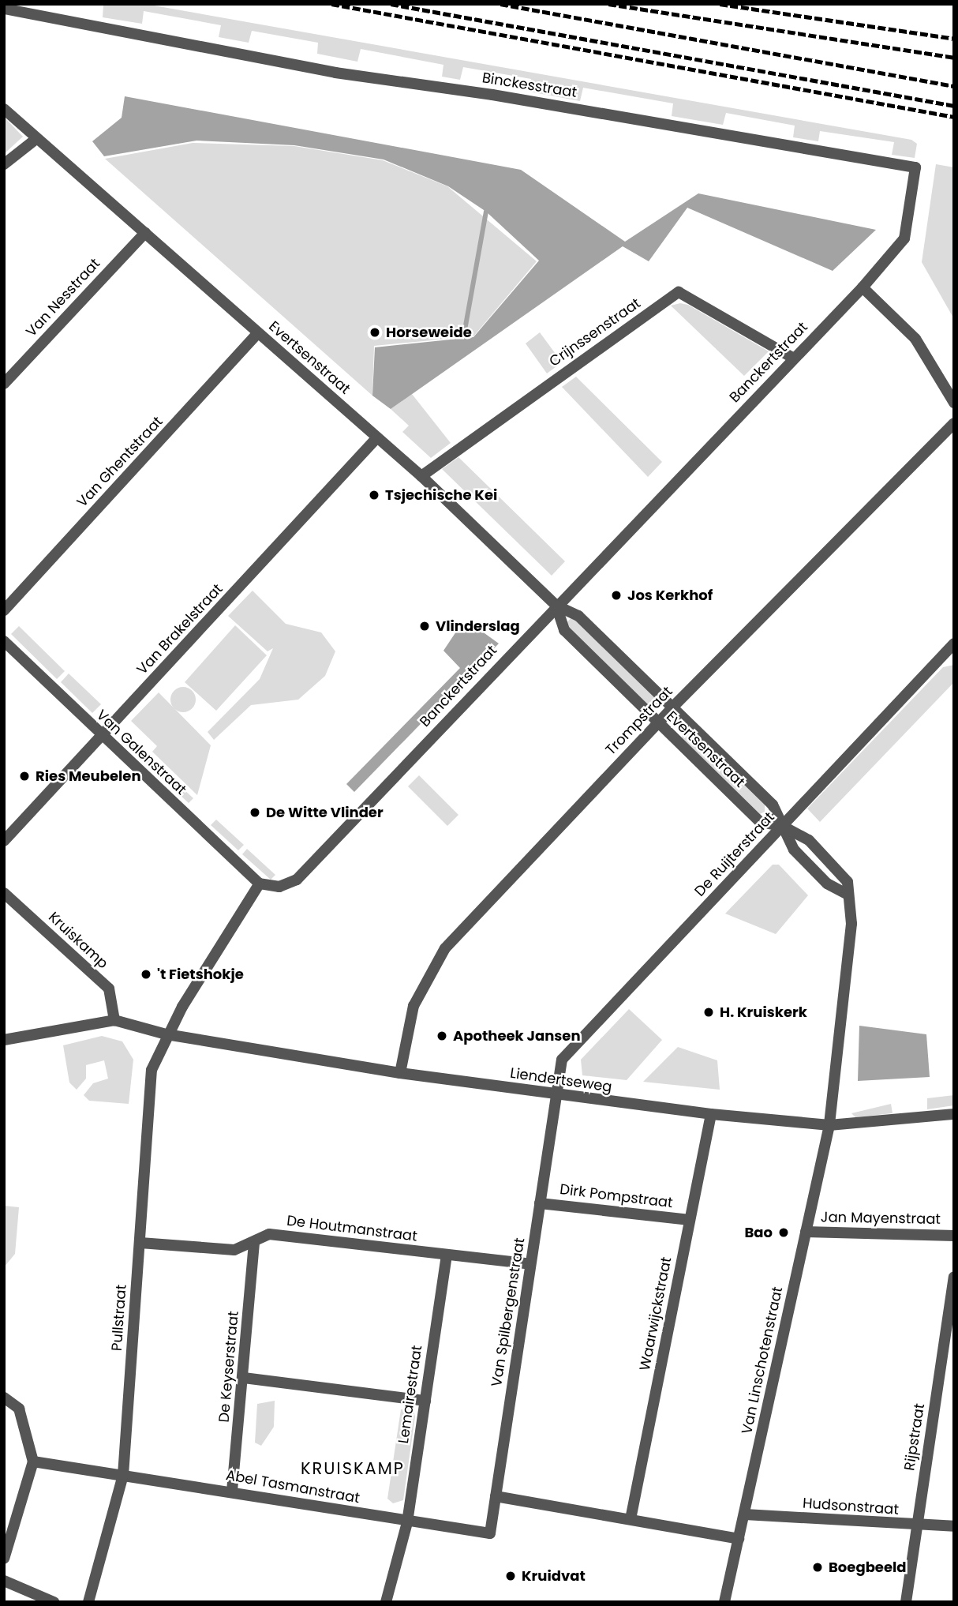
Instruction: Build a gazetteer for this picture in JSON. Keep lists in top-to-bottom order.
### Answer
{
  "streets": {
    "street": [
      "Binckesstraat",
      "Van Nesstraat",
      "Crijnssenstraat",
      "Evertsenstraat",
      "Banckertstraat",
      "Van Ghentstraat",
      "Van Brakelstraat",
      "Trompstraat",
      "Van Galenstraat",
      "De Ruijterstraat",
      "Kruiskamp",
      "Liendertseweg",
      "Dirk Pompstraat",
      "Jan Mayenstraat",
      "De Houtmanstraat",
      "Van Spilbergenstraat",
      "Waarwijckstraat",
      "Pullstraat",
      "Van Linschotenstraat",
      "De Keyserstraat",
      "Lemairestraat",
      "Rijpstraat",
      "Abel Tasmanstraat",
      "Hudsonstraat"
    ]
  },
  "crossings": [
    ["Binckesstraat", "Banckertstraat"],
    ["Van Nesstraat", "Evertsenstraat"],
    ["Crijnssenstraat", "Evertsenstraat"],
    ["Crijnssenstraat", "Banckertstraat"],
    ["Evertsenstraat", "Banckertstraat"],
    ["Evertsenstraat", "Van Ghentstraat"],
    ["Evertsenstraat", "Van Brakelstraat"],
    ["Evertsenstraat", "Trompstraat"],
    ["Evertsenstraat", "De Ruijterstraat"],
    ["Evertsenstraat", "Liendertseweg"],
    ["Evertsenstraat", "Van Linschotenstraat"],
    ["Banckertstraat", "Van Galenstraat"],
    ["Van Brakelstraat", "Van Galenstraat"],
    ["Trompstraat", "Liendertseweg"],
    ["De Ruijterstraat", "Liendertseweg"],
    ["De Ruijterstraat", "Van Spilbergenstraat"],
    ["Kruiskamp", "Liendertseweg"],
    ["Liendertseweg", "Van Spilbergenstraat"],
    ["Liendertseweg", "Waarwijckstraat"],
    ["Liendertseweg", "Pullstraat"],
    ["Liendertseweg", "Van Linschotenstraat"],
    ["Dirk Pompstraat", "Van Spilbergenstraat"],
    ["Dirk Pompstraat", "Waarwijckstraat"],
    ["Jan Mayenstraat", "Van Linschotenstraat"],
    ["De Houtmanstraat", "Van Spilbergenstraat"],
    ["De Houtmanstraat", "Pullstraat"],
    ["De Houtmanstraat", "De Keyserstraat"],
    ["De Houtmanstraat", "Lemairestraat"],
    ["Van Spilbergenstraat", "Abel Tasmanstraat"],
    ["Pullstraat", "Abel Tasmanstraat"],
    ["Van Linschotenstraat", "Hudsonstraat"],
    ["De Keyserstraat", "Abel Tasmanstraat"],
    ["Lemairestraat", "Abel Tasmanstraat"],
    ["Rijpstraat", "Hudsonstraat"]
  ],
  "districts": ["KRUISKAMP"],
  "places": [
    "Horseweide",
    "Tsjechische Kei",
    "Jos Kerkhof",
    "Vlinderslag",
    "Ries Meubelen",
    "De Witte Vlinder",
    "'t Fietshokje",
    "H. Kruiskerk",
    "Apotheek Jansen",
    "Bao",
    "Boegbeeld",
    "Kruidvat"
  ]
}
